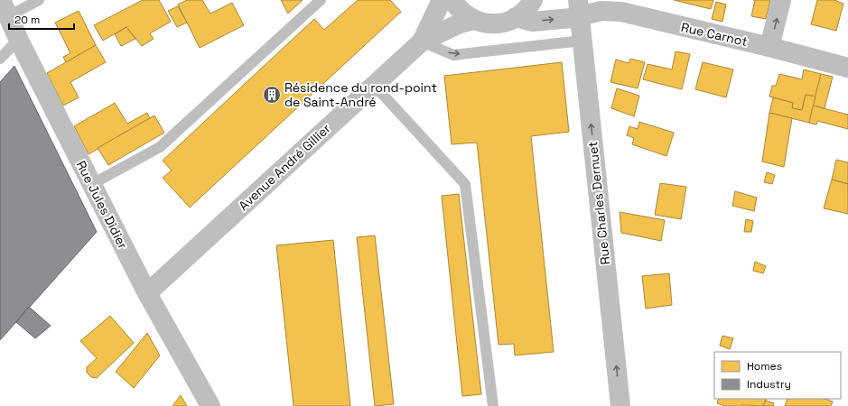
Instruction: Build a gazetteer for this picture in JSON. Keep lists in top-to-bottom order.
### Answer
{
  "streets": {
    "street": [
      "Rue Carnot",
      "Avenue André Gillier",
      "Rue Charles Dernuet",
      "Rue Jules Didier"
    ]
  },
  "crossings": [
    ["Rue Carnot", "Rue Charles Dernuet"],
    ["Avenue André Gillier", "Rue Jules Didier"]
  ],
  "one_way": ["Rue Charles Dernuet"],
  "places": {
    "building": ["Résidence du rond-point de Saint-André"]
  },
  "legend": ["Homes", "Industry"],
  "scale_bar": "20 m"
}
